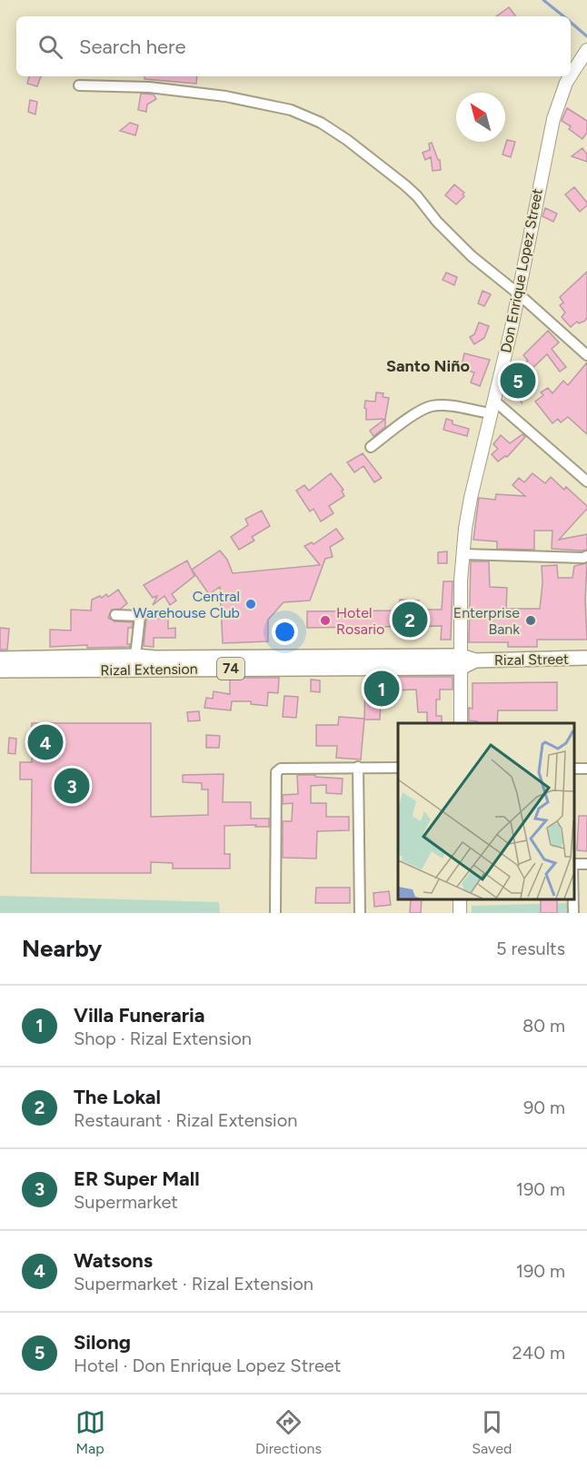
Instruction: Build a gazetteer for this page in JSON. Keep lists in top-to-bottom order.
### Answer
{
  "streets": {
    "main road": ["Rizal Street", "74", "Rizal Extension"],
    "street": ["Don Enrique Lopez Street"]
  },
  "crossings": [
    ["Don Enrique Lopez Street", "Rizal Street"],
    ["Don Enrique Lopez Street", "Rizal Extension"],
    ["Rizal Street", "Rizal Extension"]
  ],
  "districts": ["Santo Niño"],
  "places": ["Central Warehouse Club", "Hotel Rosario", "Enterprise Bank"],
  "north": "top left",
  "page": {
    "search": "Search here",
    "pins": [
      "5",
      "2",
      "1",
      "4",
      "3"
    ],
    "heading": ["Nearby", "5 results"],
    "list": [
      {
        "mark": "1",
        "name": "Villa Funeraria",
        "note": "Shop · Rizal Extension",
        "value": "80 m"
      },
      {
        "mark": "2",
        "name": "The Lokal",
        "note": "Restaurant · Rizal Extension",
        "value": "90 m"
      },
      {
        "mark": "3",
        "name": "ER Super Mall",
        "note": "Supermarket",
        "value": "190 m"
      },
      {
        "mark": "4",
        "name": "Watsons",
        "note": "Supermarket · Rizal Extension",
        "value": "190 m"
      },
      {
        "mark": "5",
        "name": "Silong",
        "note": "Hotel · Don Enrique Lopez Street",
        "value": "240 m"
      }
    ],
    "nav": ["Map", "Directions", "Saved"]
  }
}
